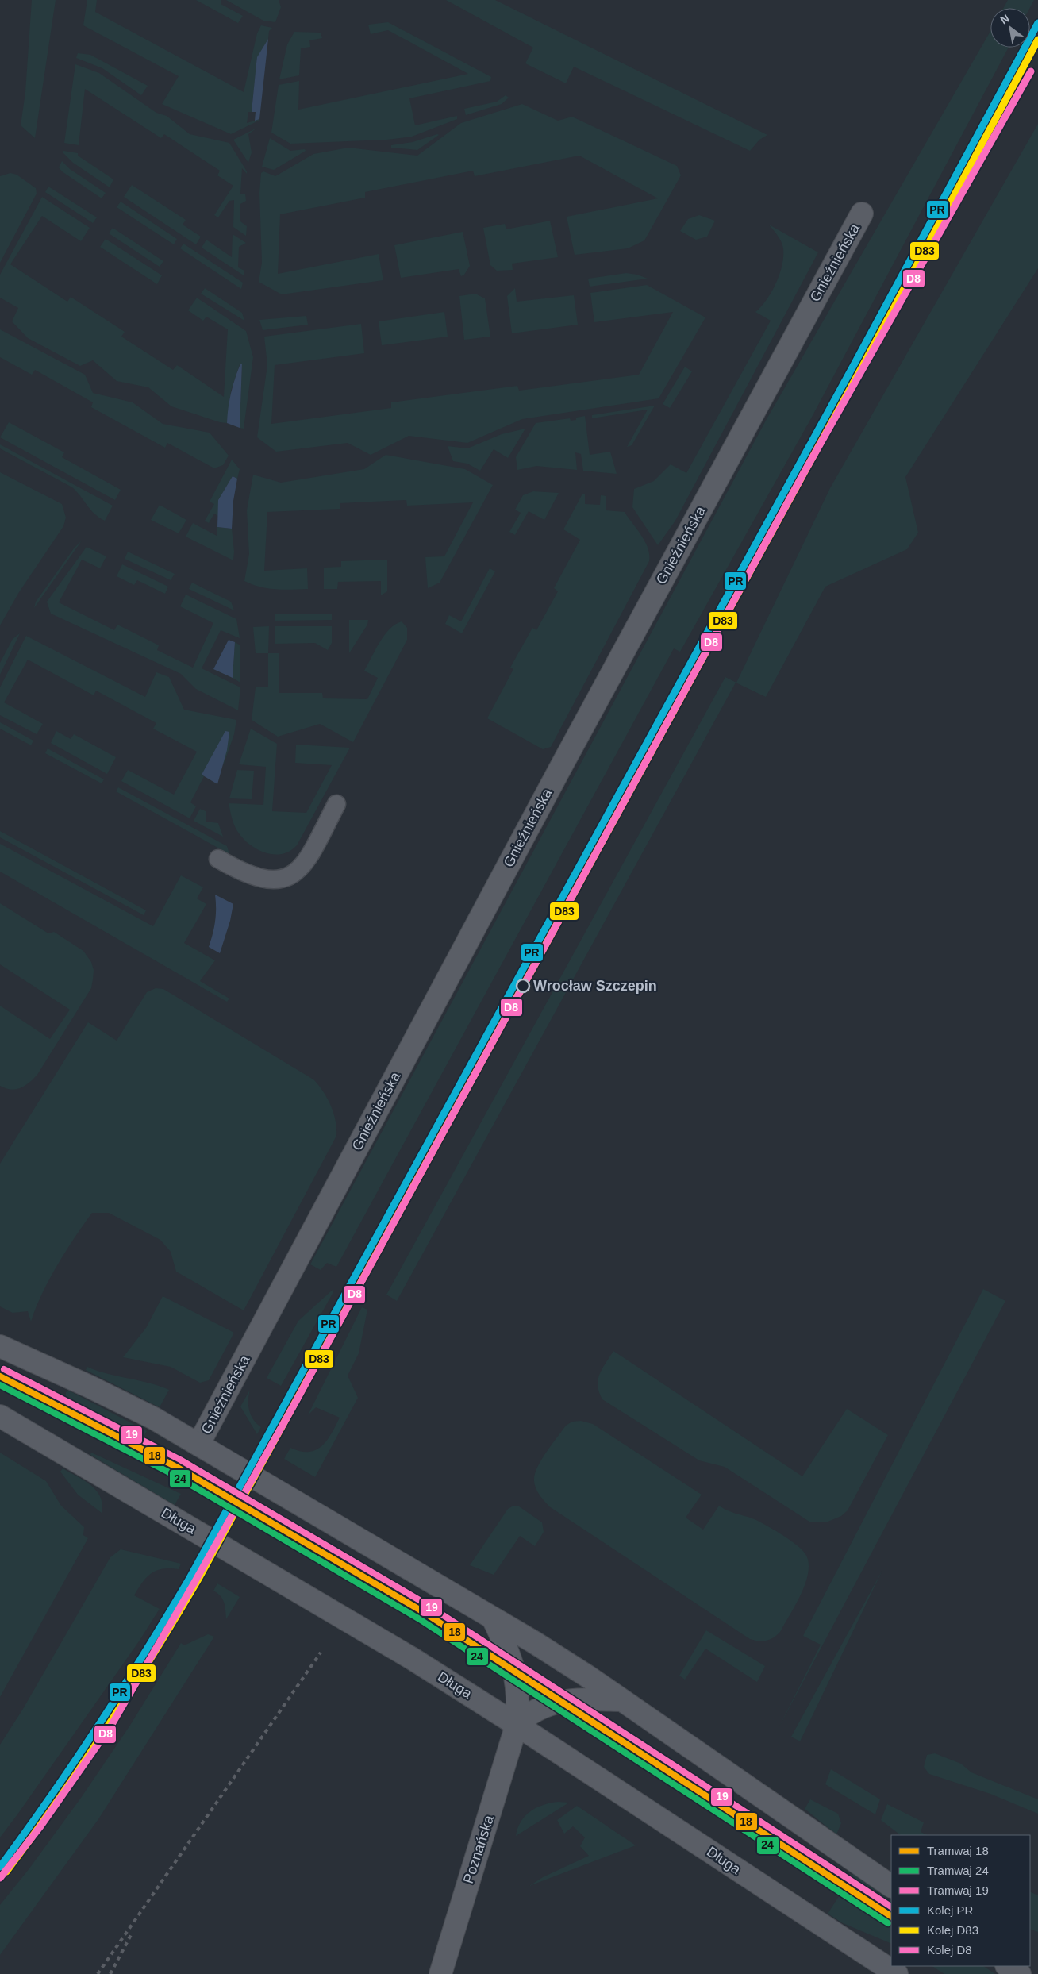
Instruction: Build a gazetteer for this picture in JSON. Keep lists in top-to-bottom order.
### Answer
{
  "streets": {
    "street": ["Gnieźnieńska", "Długa", "Poznańska"]
  },
  "crossings": [
    ["Długa", "Poznańska"]
  ],
  "places": ["Wrocław Szczepin"],
  "lines": [
    "rail line PR",
    "rail line D83",
    "rail line D8",
    "tram line 19",
    "tram line 18",
    "tram line 24"
  ],
  "legend": [
    "Tramwaj 18",
    "Tramwaj 24",
    "Tramwaj 19",
    "Kolej PR",
    "Kolej D83",
    "Kolej D8"
  ],
  "north": "top left"
}
